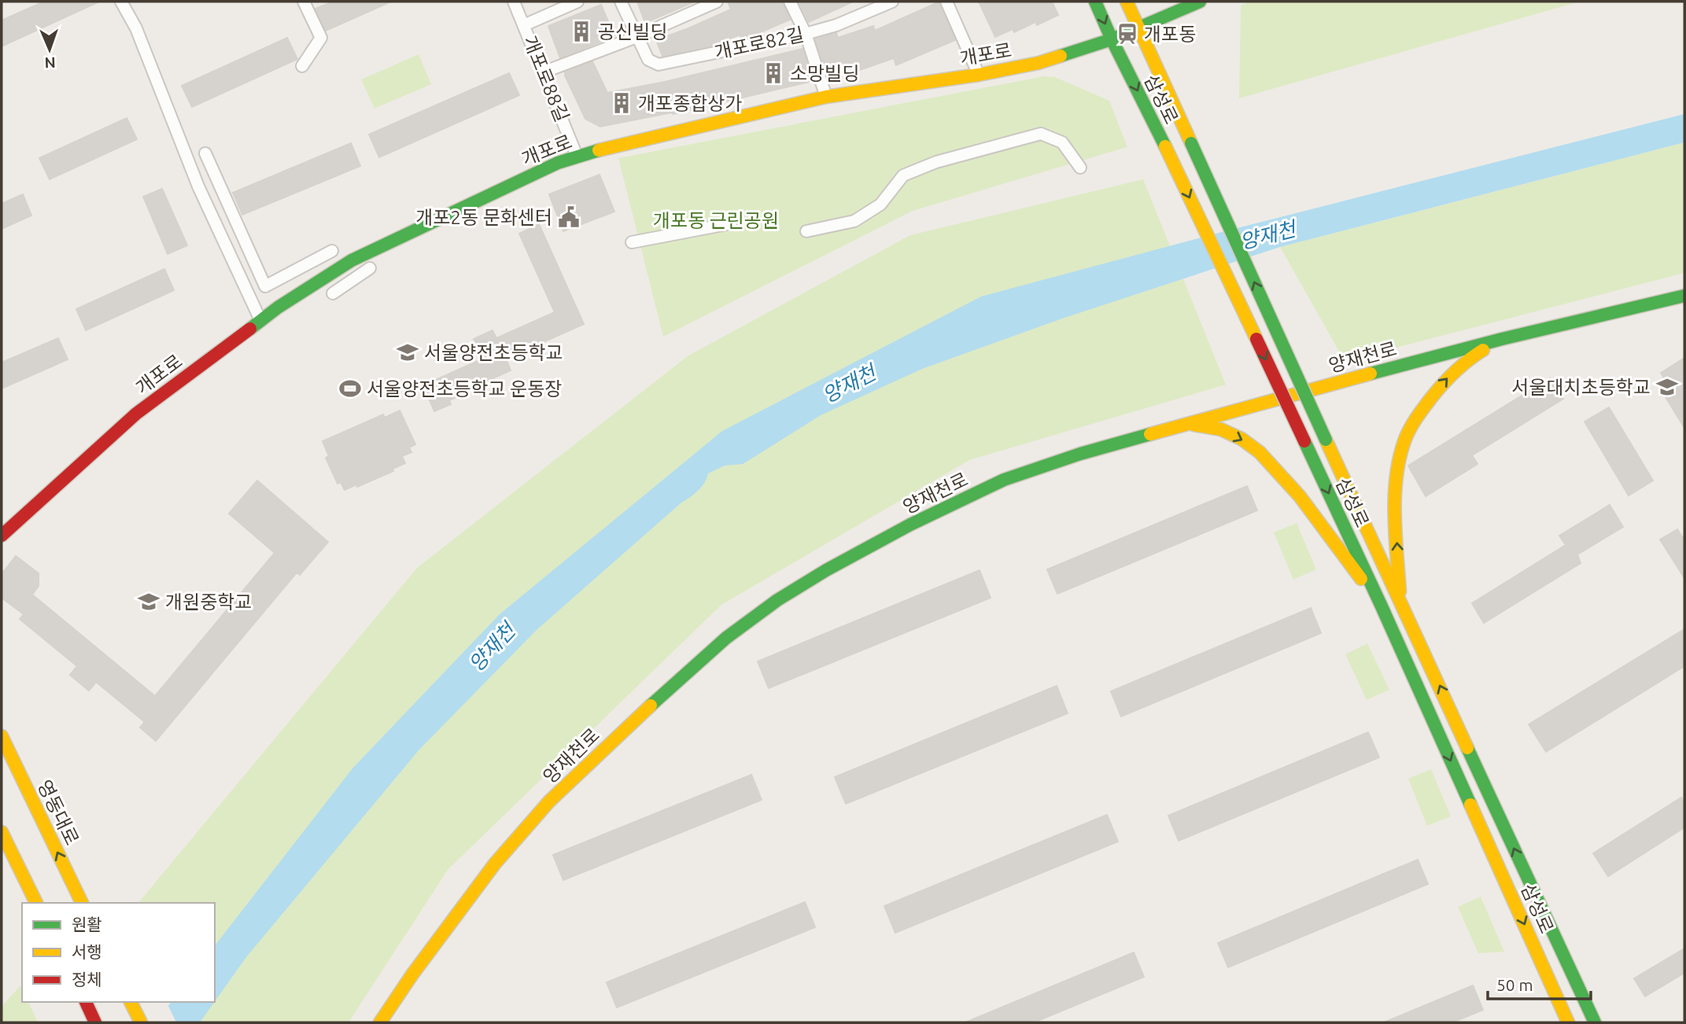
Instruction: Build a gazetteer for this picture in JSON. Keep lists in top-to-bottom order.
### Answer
{
  "streets": {
    "main road": [
      "개포로",
      "삼성로",
      "양재천로",
      "영동대로"
    ],
    "street": ["개포로82길", "개포로88길"]
  },
  "crossings": [
    ["개포로", "개포로88길"],
    ["개포로", "삼성로"]
  ],
  "water": ["양재천"],
  "parks": ["개포동 근린공원"],
  "places": {
    "building": ["공신빌딩", "소망빌딩", "개포종합상가"],
    "station": ["개포동"],
    "public building": ["개포2동 문화센터"],
    "school or university": ["서울양전초등학교", "서울대치초등학교", "개원중학교"],
    "sports": ["서울양전초등학교 운동장"]
  },
  "legend": ["원활", "서행", "정체"],
  "scale_bar": "50 m",
  "north": "bottom"
}
